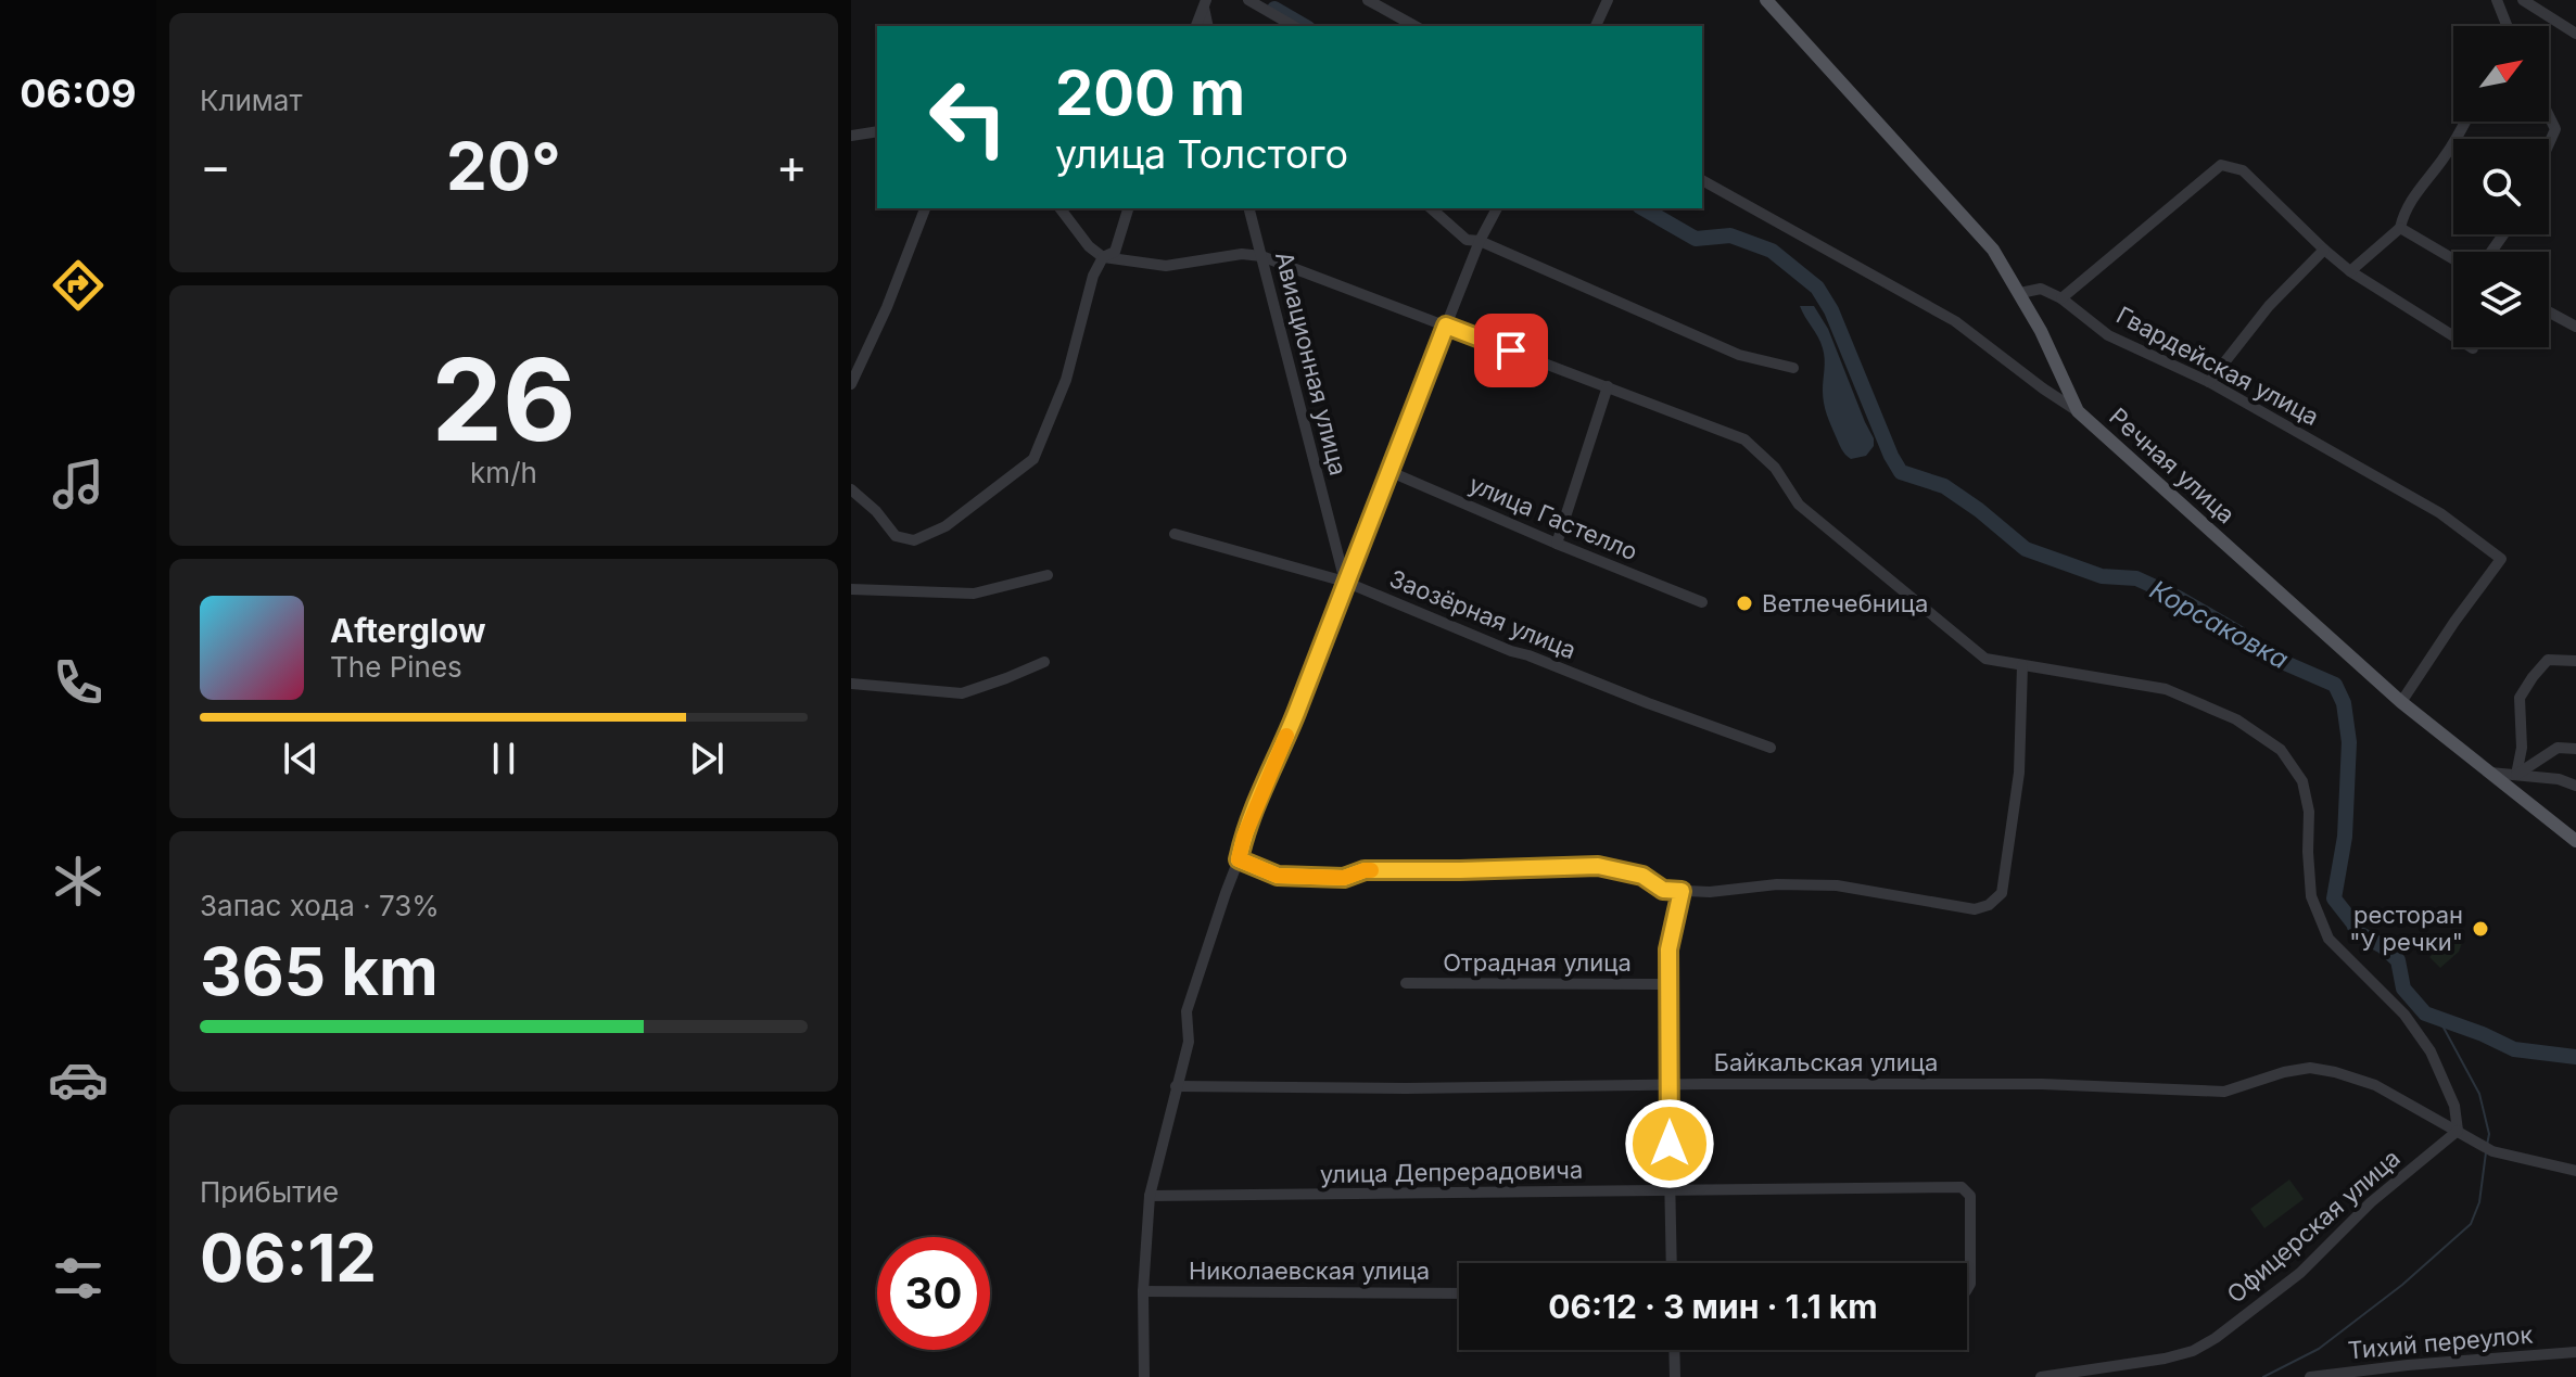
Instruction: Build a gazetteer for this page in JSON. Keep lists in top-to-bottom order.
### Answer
{
  "streets": {
    "main road": ["Речная улица"],
    "street": [
      "Авиационная улица",
      "Гвардейская улица",
      "улица Гастелло",
      "Заозёрная улица",
      "Отрадная улица",
      "Байкальская улица",
      "улица Депрерадовича",
      "Офицерская улица",
      "Николаевская улица",
      "Тихий переулок"
    ]
  },
  "crossings": [
    ["Авиационная улица", "Заозёрная улица"],
    ["Гвардейская улица", "Речная улица"],
    ["Байкальская улица", "Офицерская улица"]
  ],
  "water": ["Корсаковка"],
  "places": ["Ветлечебница", "ресторан \"У речки\""],
  "north": "top right",
  "page": {
    "tabs": "06:09",
    "tile": [
      "Климат",
      ["26", "km/h"],
      ["Запас хода · 73%", "365 km"],
      ["Прибытие", "06:12"]
    ],
    "turn": ["200 m", "улица Толстого"],
    "heat": ["−", "20°", "+"],
    "song": ["Afterglow", "The Pines"],
    "limit": "30",
    "trip": "06:12 · 3 мин · 1.1 km"
  }
}
